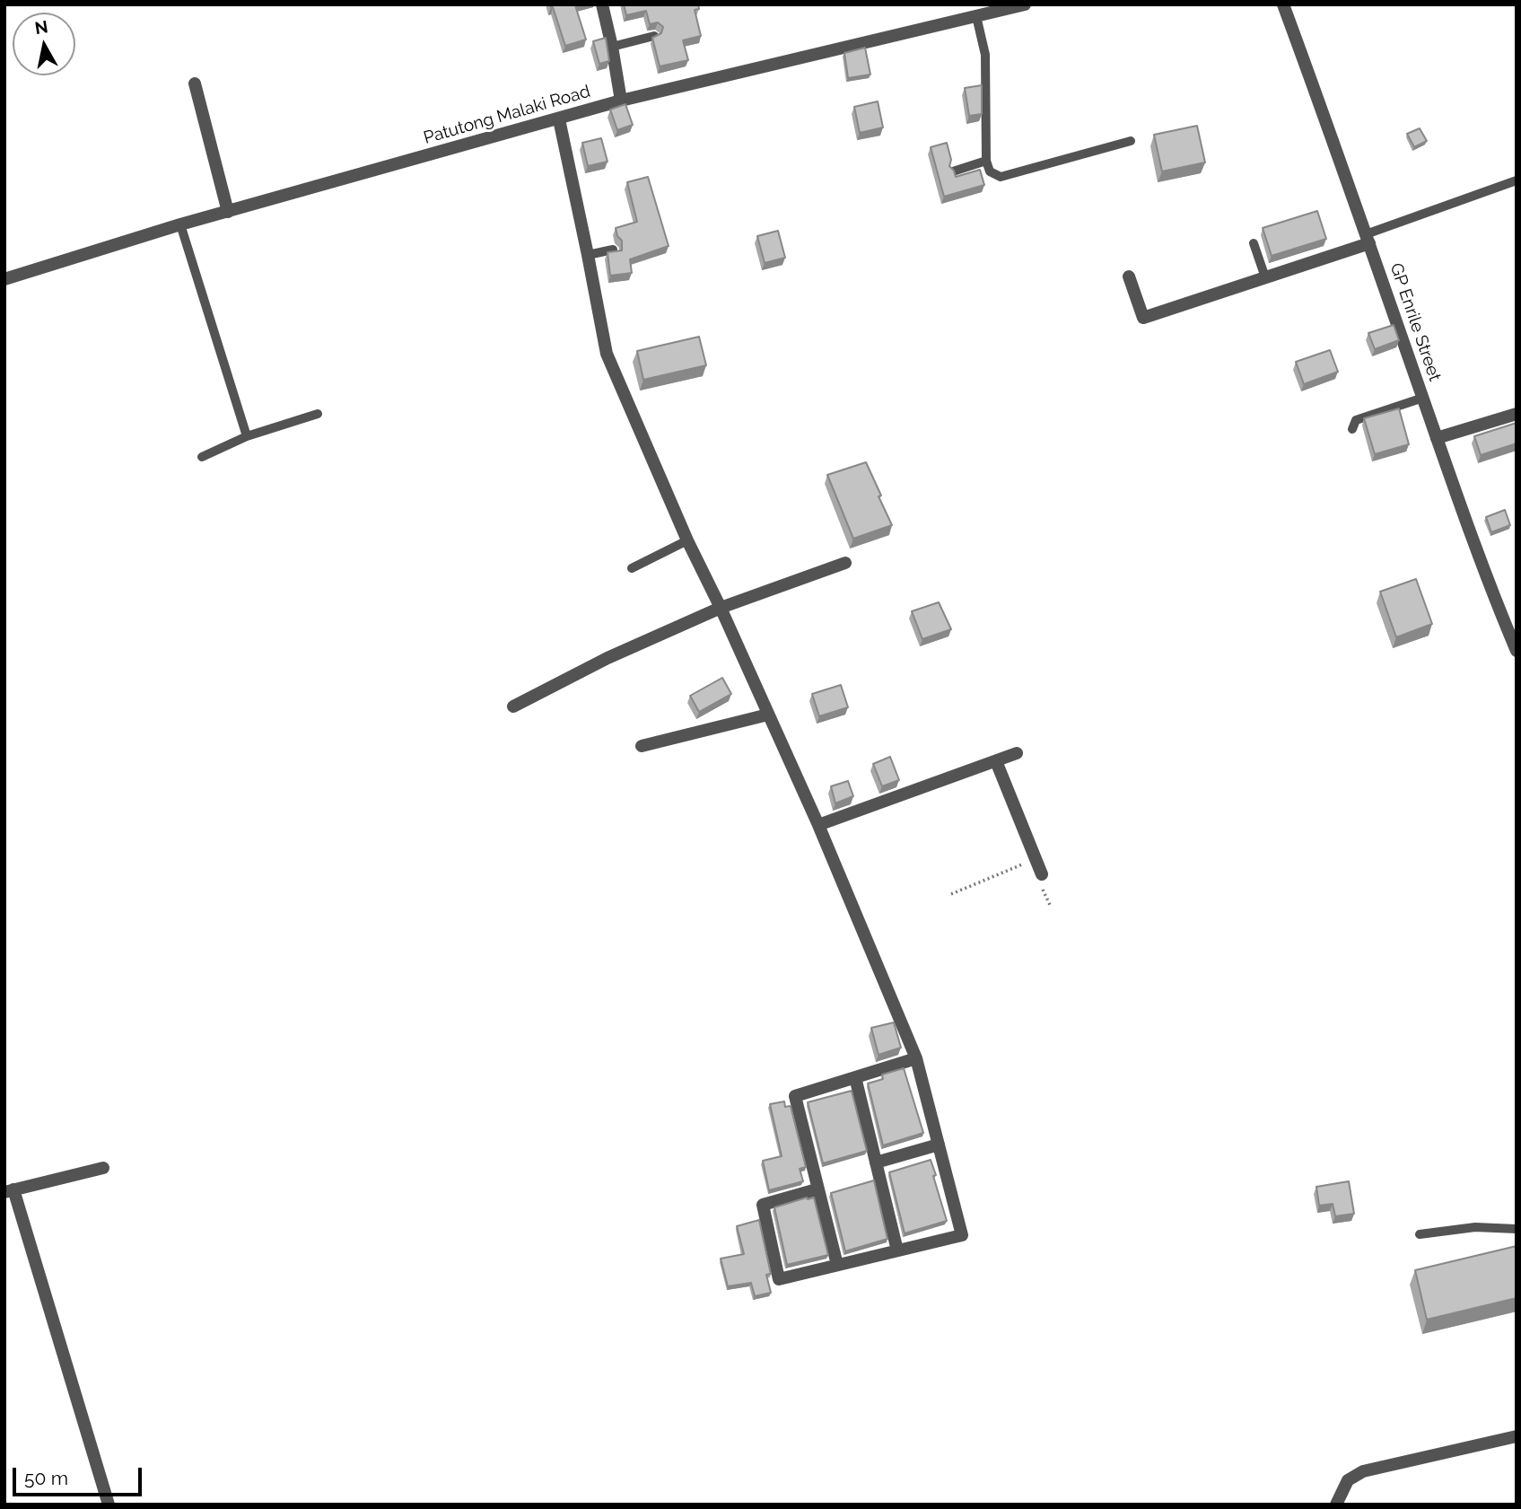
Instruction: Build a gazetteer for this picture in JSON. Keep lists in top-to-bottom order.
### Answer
{
  "streets": {
    "street": ["Patutong Malaki Road", "GP Enrile Street"]
  },
  "scale_bar": "50 m",
  "north": "top"
}
